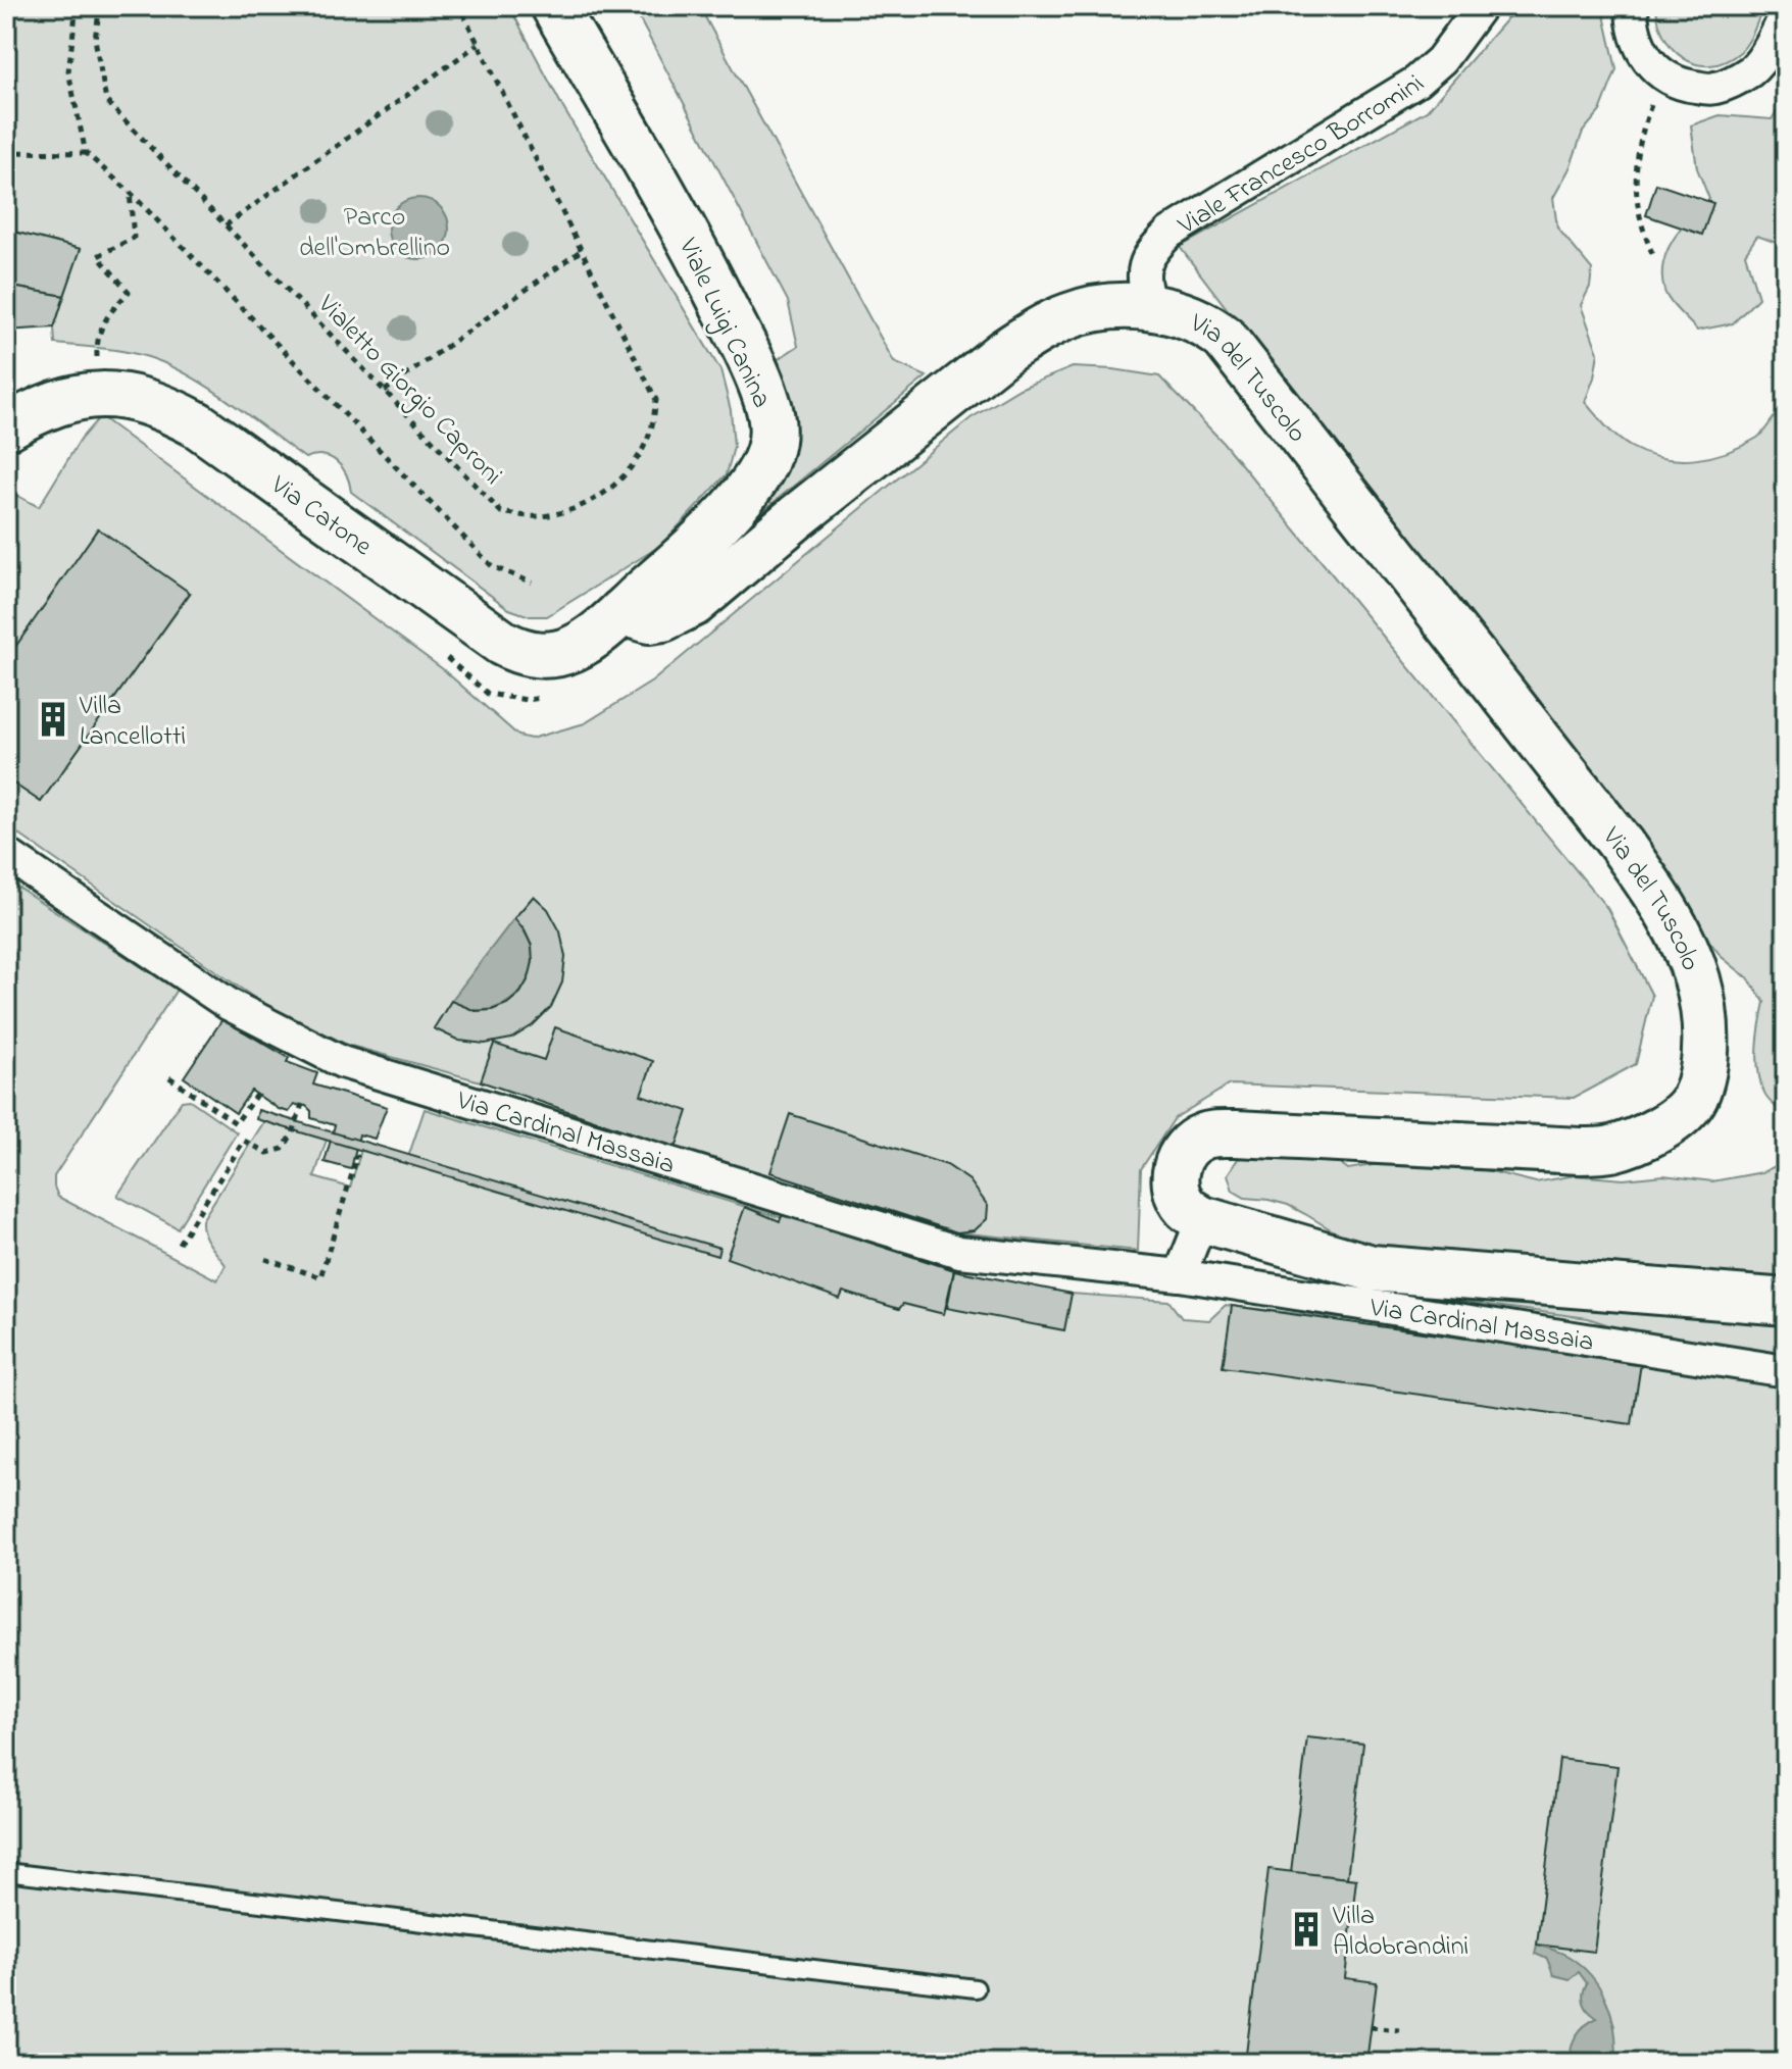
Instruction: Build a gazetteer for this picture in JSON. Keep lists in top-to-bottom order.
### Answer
{
  "streets": {
    "street": [
      "Viale Francesco Borromini",
      "Viale Luigi Canina",
      "Via del Tuscolo",
      "Via Catone",
      "Via Cardinal Massaia"
    ],
    "path": ["Vialetto Giorgio Caproni"]
  },
  "crossings": [
    ["Viale Francesco Borromini", "Via del Tuscolo"],
    ["Viale Luigi Canina", "Via del Tuscolo"],
    ["Viale Luigi Canina", "Via Catone"],
    ["Via del Tuscolo", "Via Catone"]
  ],
  "parks": ["Parco dell'Ombrellino"],
  "places": {
    "building": ["Villa Lancellotti", "Villa Aldobrandini"]
  }
}
